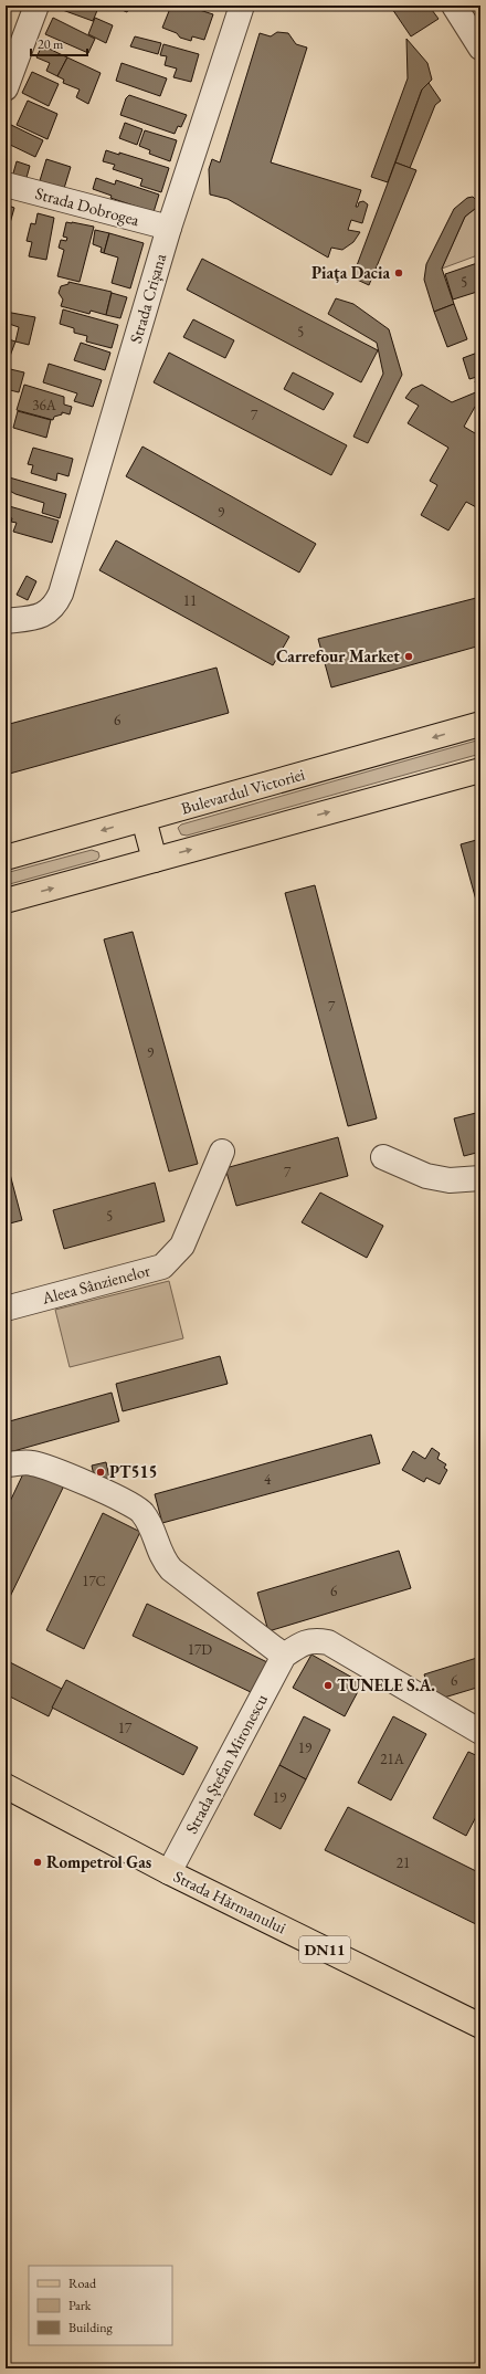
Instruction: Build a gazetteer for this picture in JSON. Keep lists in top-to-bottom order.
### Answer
{
  "streets": {
    "main road": ["Bulevardul Victoriei", "Strada Hărmanului", "DN11"],
    "street": [
      "Strada Dobrogea",
      "Strada Crișana",
      "Aleea Sânzienelor",
      "Strada Ștefan Mironescu"
    ]
  },
  "crossings": [
    ["Strada Dobrogea", "Strada Crișana"],
    ["Strada Ștefan Mironescu", "Strada Hărmanului"]
  ],
  "places": [
    "Piața Dacia",
    "Carrefour Market",
    "PT515",
    "TUNELE S.A.",
    "Rompetrol Gas"
  ],
  "house_numbers": [
    "5",
    "5",
    "36A",
    "7",
    "9",
    "11",
    "6",
    "7",
    "9",
    "7",
    "5",
    "4",
    "17C",
    "6",
    "17D",
    "6",
    "17",
    "19",
    "21A",
    "19",
    "21"
  ],
  "legend": ["Road", "Park", "Building"],
  "scale_bar": "20 m"
}
